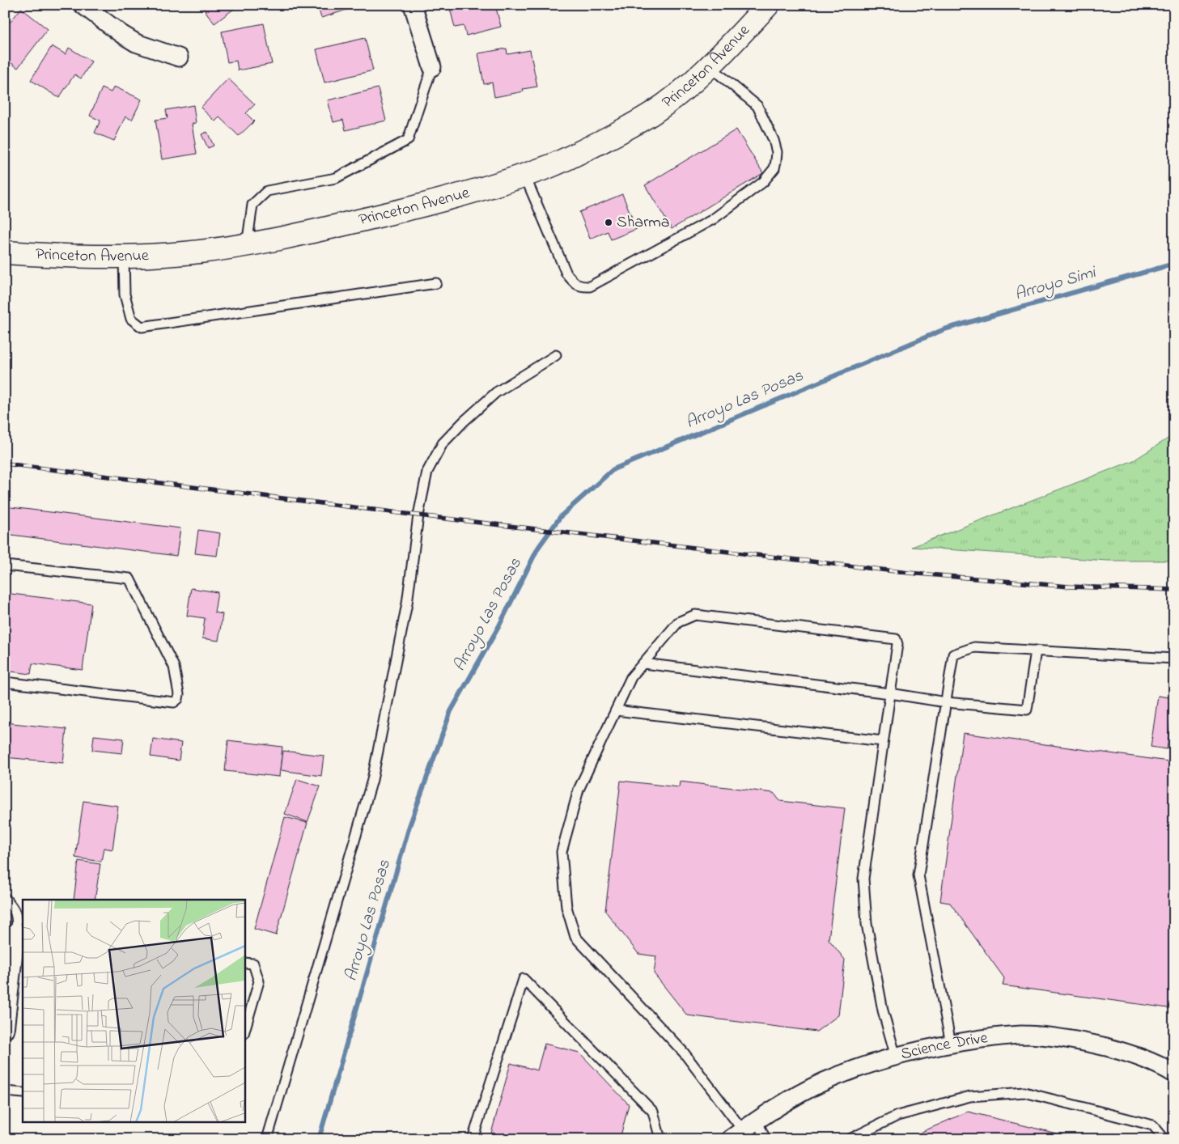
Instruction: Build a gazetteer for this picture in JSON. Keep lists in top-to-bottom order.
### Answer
{
  "streets": {
    "street": ["Princeton Avenue", "Science Drive"]
  },
  "water": ["Arroyo Simi", "Arroyo Las Posas"],
  "places": ["Sharma"]
}
